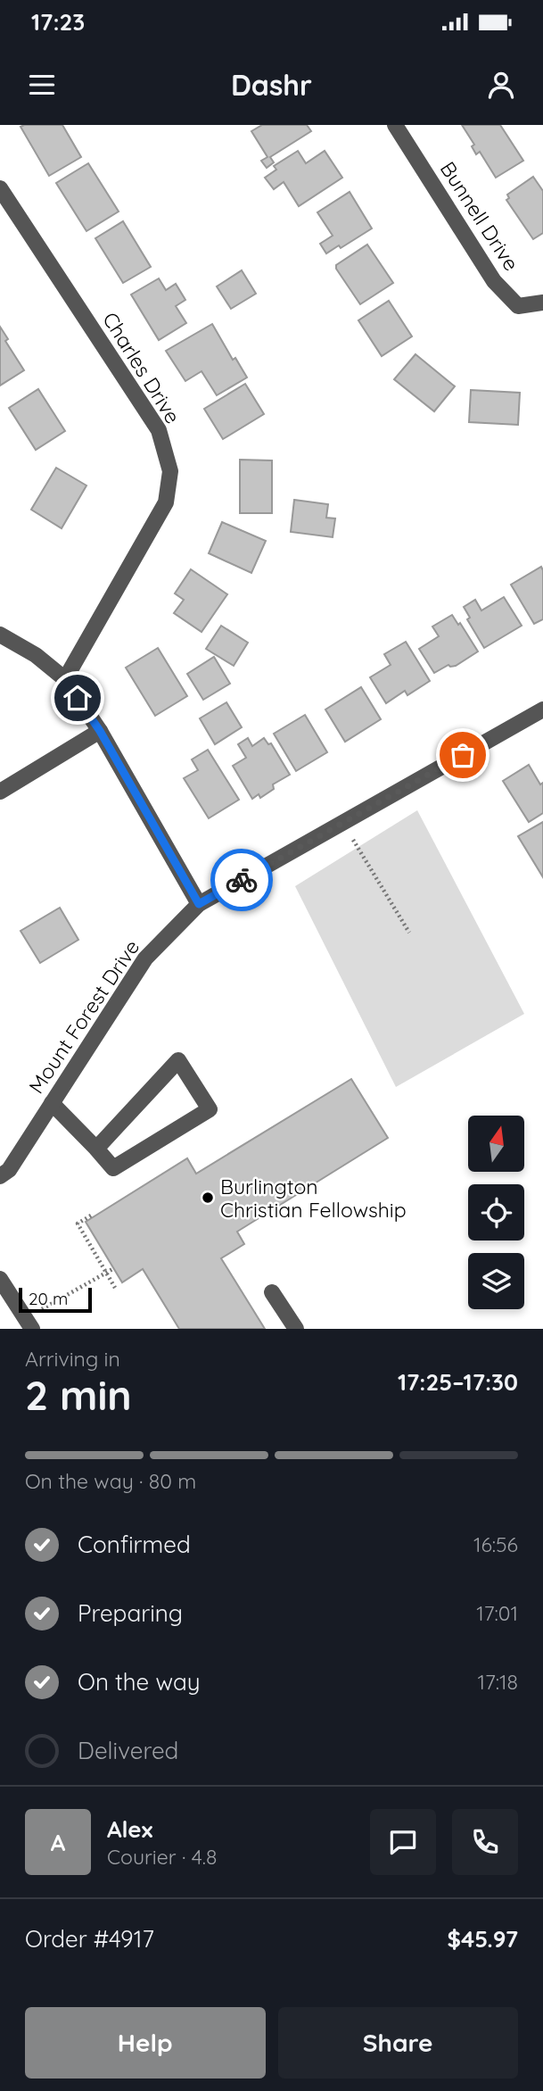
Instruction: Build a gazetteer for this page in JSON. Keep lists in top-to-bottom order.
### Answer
{
  "streets": {
    "street": ["Bunnell Drive", "Charles Drive", "Mount Forest Drive"]
  },
  "places": ["Burlington Christian Fellowship"],
  "scale_bar": "20 m",
  "north": "top",
  "page": {
    "status": "17:23",
    "header": "Dashr",
    "scale": "20 m",
    "heading": ["2 min", "Arriving in", "17:25–17:30"],
    "panel": [
      "Alex",
      "Courier · 4.8",
      "Order #4917",
      "$45.97"
    ],
    "bar": "On the way · 80 m",
    "list": [
      ["Confirmed", "16:56"],
      ["Preparing", "17:01"],
      ["On the way", "17:18"],
      "Delivered"
    ],
    "round": "A",
    "buttons": ["Help", "Share"]
  }
}
